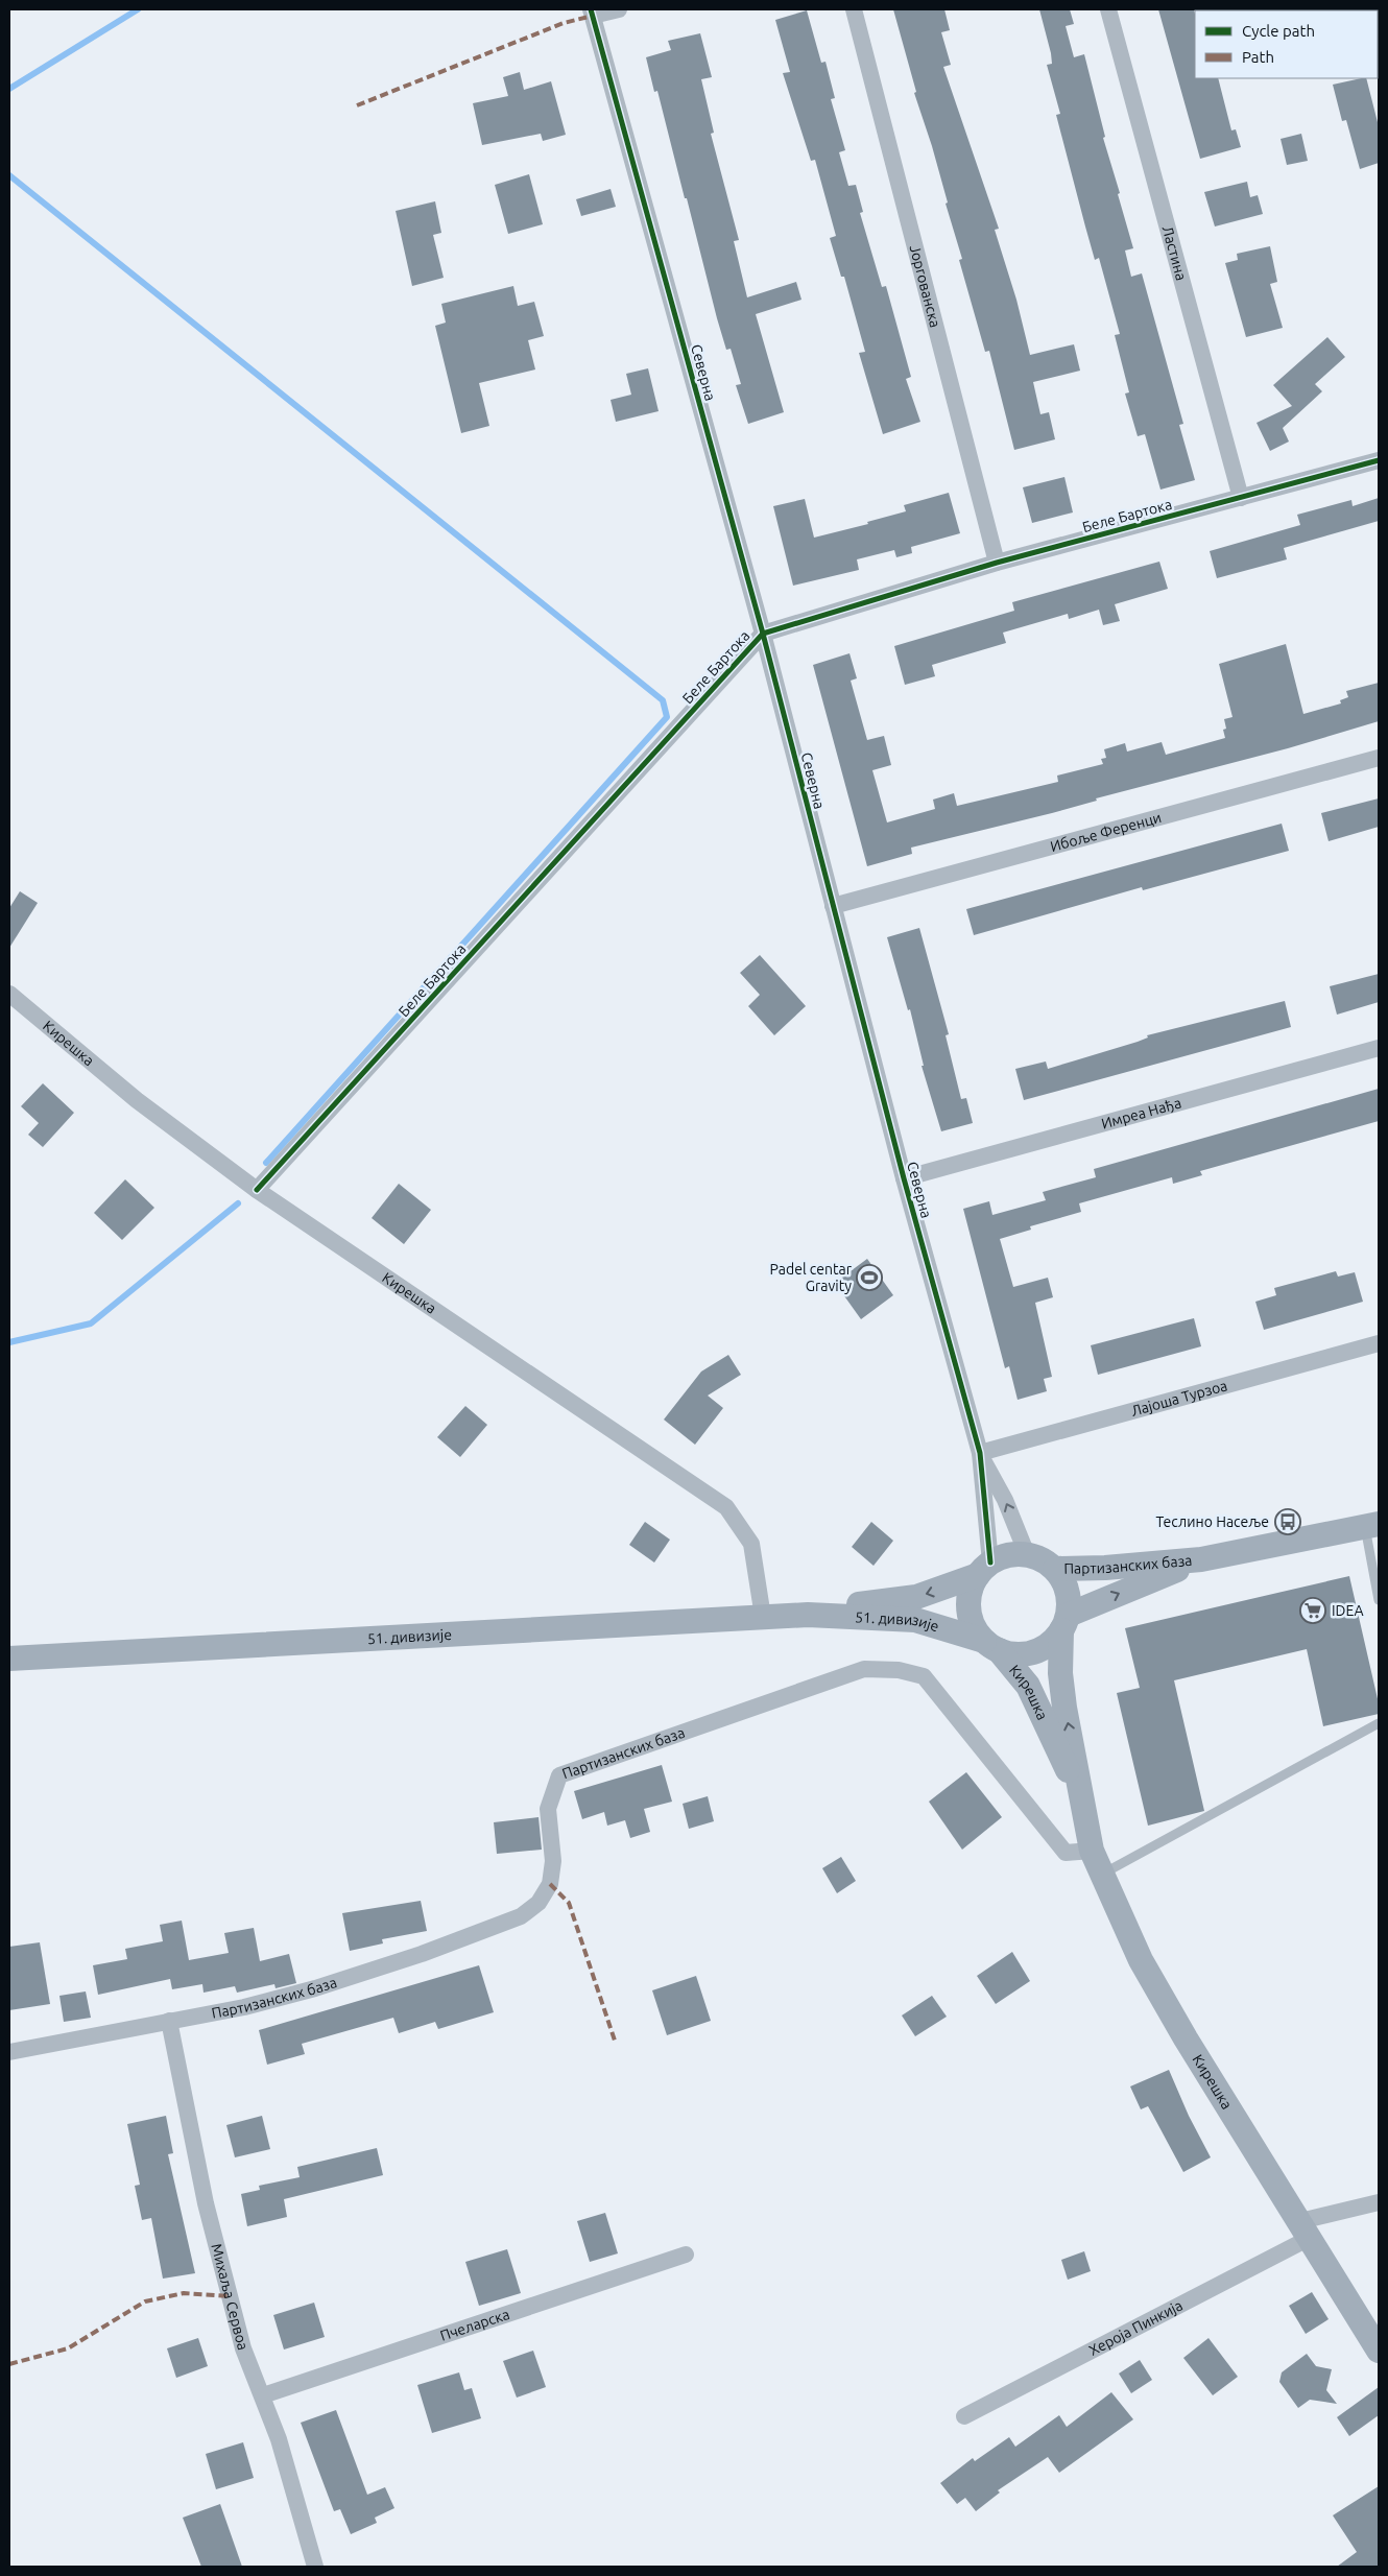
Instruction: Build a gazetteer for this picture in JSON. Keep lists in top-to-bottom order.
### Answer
{
  "streets": {
    "street": [
      "Ластина",
      "Јоргованска",
      "Северна",
      "Беле Бартока",
      "Ибоље Ференци",
      "Кирешка",
      "Имреа Нађа",
      "Лајоша Турзоа",
      "Партизанских база",
      "51. дивизије",
      "Михаља Сервоа",
      "Пчеларска",
      "Хероја Пинкија"
    ]
  },
  "crossings": [
    ["Ластина", "Беле Бартока"],
    ["Јоргованска", "Беле Бартока"],
    ["Северна", "Беле Бартока"],
    ["Северна", "Ибоље Ференци"],
    ["Северна", "Кирешка"],
    ["Северна", "Имреа Нађа"],
    ["Северна", "Лајоша Турзоа"],
    ["Северна", "Партизанских база"],
    ["Северна", "51. дивизије"],
    ["Беле Бартока", "Кирешка"],
    ["Кирешка", "Партизанских база"],
    ["Кирешка", "51. дивизије"],
    ["Кирешка", "Хероја Пинкија"],
    ["Партизанских база", "51. дивизије"],
    ["Партизанских база", "Михаља Сервоа"],
    ["Михаља Сервоа", "Пчеларска"]
  ],
  "places": {
    "sports": ["Padel centar Gravity"],
    "bus stop": ["Теслино Насеље"],
    "supermarket": ["IDEA"]
  },
  "legend": ["Cycle path", "Path"]
}
